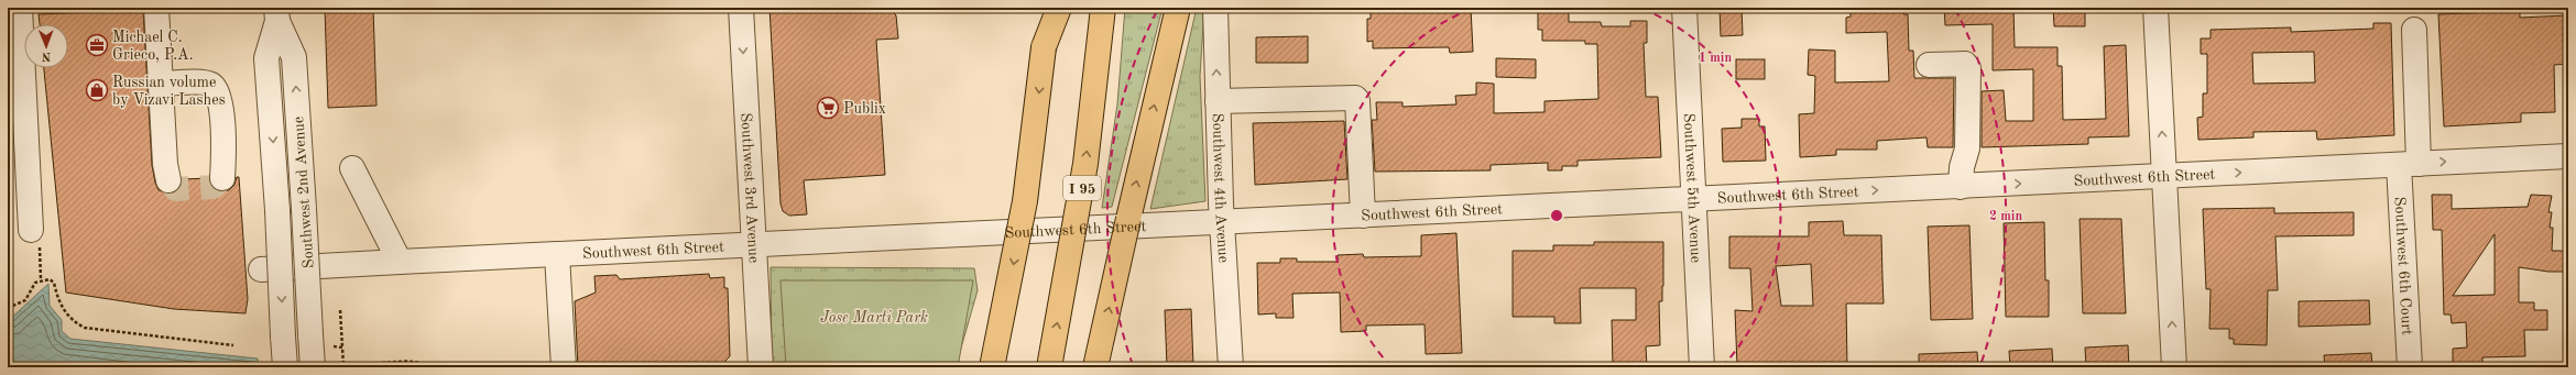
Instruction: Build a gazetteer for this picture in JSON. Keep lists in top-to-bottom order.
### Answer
{
  "streets": {
    "highway": ["I 95"],
    "street": [
      "Southwest 6th Street",
      "Southwest 3rd Avenue",
      "Southwest 4th Avenue",
      "Southwest 5th Avenue",
      "Southwest 2nd Avenue",
      "Southwest 6th Court"
    ]
  },
  "crossings": [
    ["Southwest 6th Street", "Southwest 3rd Avenue"],
    ["Southwest 6th Street", "Southwest 4th Avenue"],
    ["Southwest 6th Street", "Southwest 5th Avenue"],
    ["Southwest 6th Street", "Southwest 6th Court"]
  ],
  "one_way": ["Southwest 6th Street", "Southwest 3rd Avenue"],
  "parks": ["Jose Marti Park"],
  "places": {
    "office": ["Michael C. Grieco, P.A."],
    "shop": ["Russian volume by Vizavi Lashes"],
    "supermarket": ["Publix"]
  },
  "north": "bottom",
  "rings": ["1 min", "2 min"]
}
